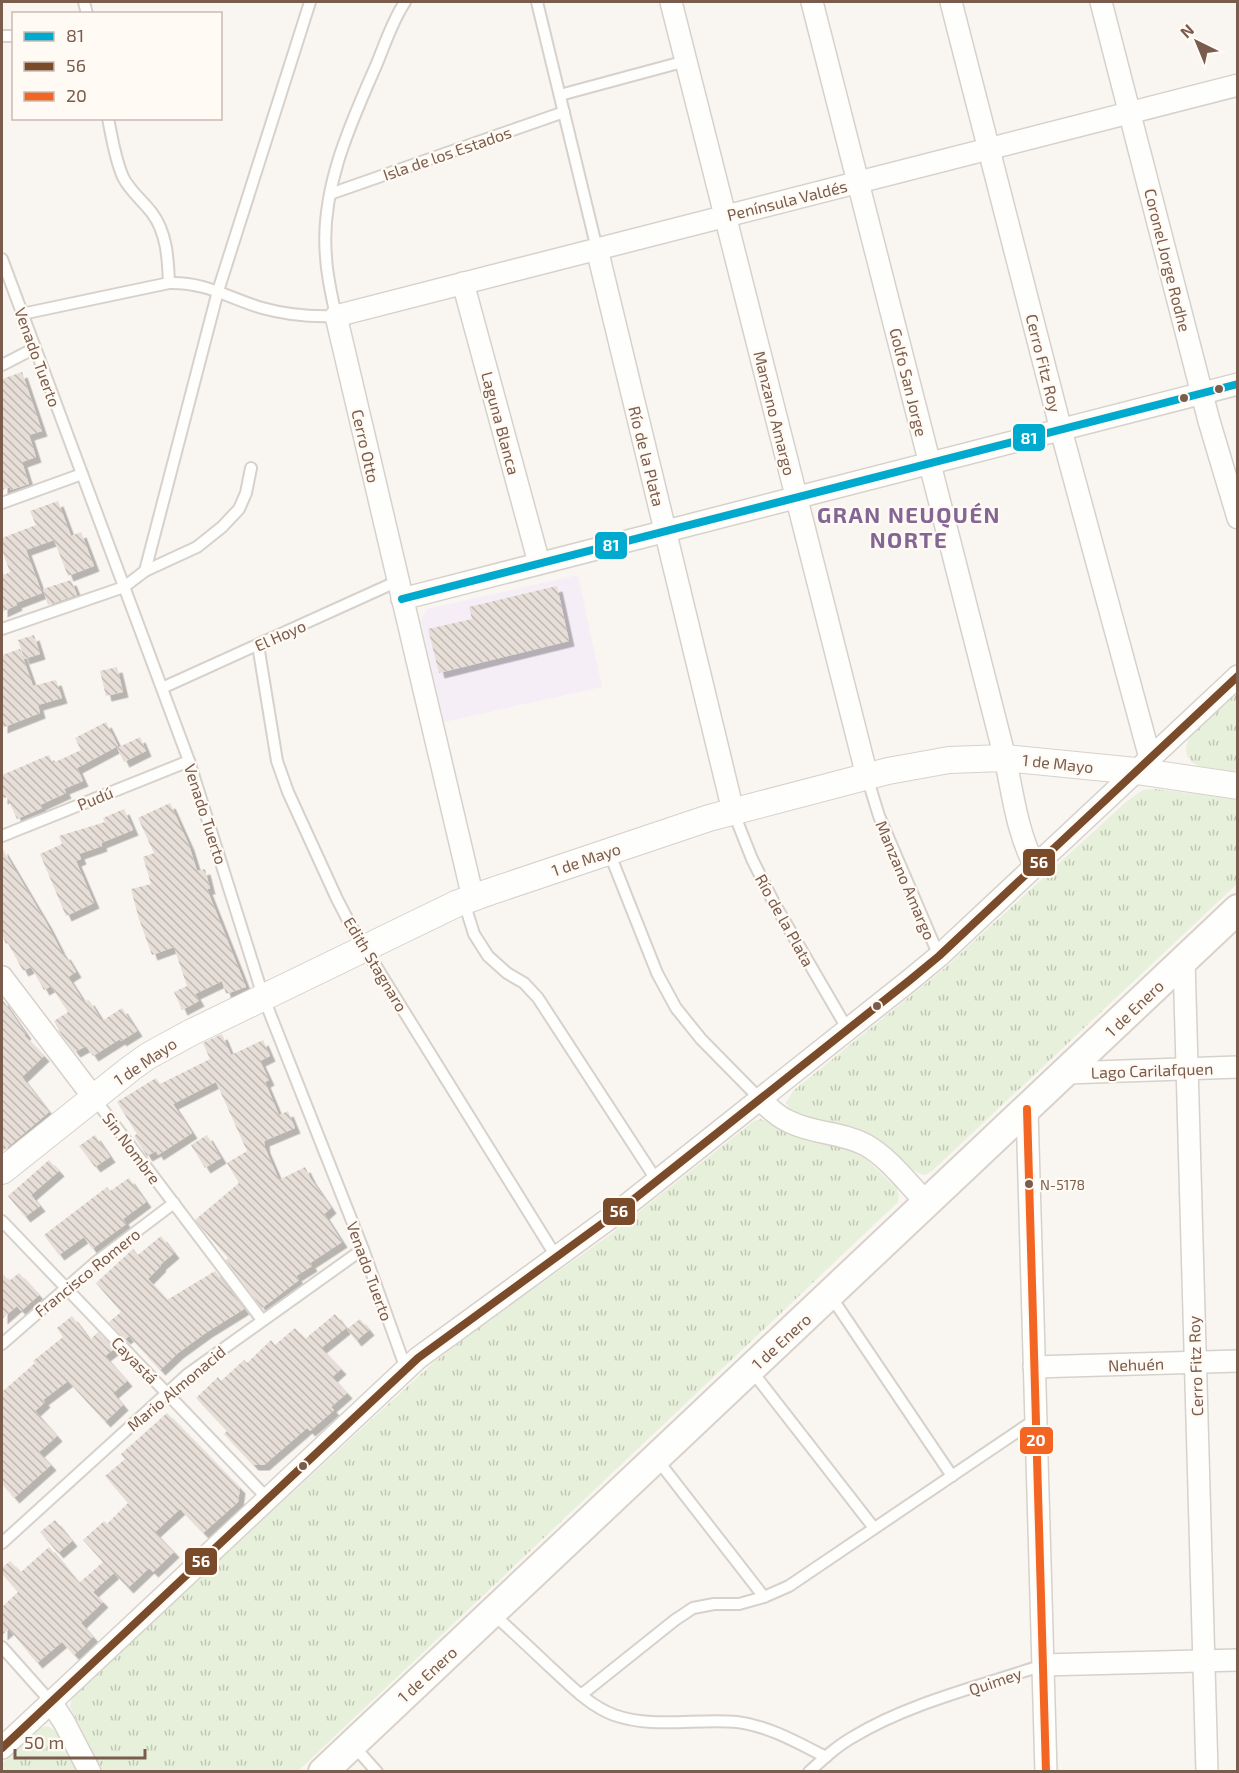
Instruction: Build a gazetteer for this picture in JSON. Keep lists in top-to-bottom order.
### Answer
{
  "streets": {
    "main road": ["1 de Enero"],
    "street": [
      "Península Valdés",
      "Coronel Jorge Rodhe",
      "Cerro Fitz Roy",
      "Golfo San Jorge",
      "Manzano Amargo",
      "Laguna Blanca",
      "Cerro Otto",
      "Río de la Plata",
      "El Hoyo",
      "1 de Mayo",
      "Lago Carilafquen",
      "Sin Nombre",
      "Nehuén",
      "Quimey"
    ],
    "lane": [
      "Isla de los Estados",
      "Venado Tuerto",
      "Pudú",
      "Edith Stagnaro",
      "Francisco Romero",
      "Cayastá",
      "Mario Almonacid"
    ]
  },
  "crossings": [
    ["Isla de los Estados", "Cerro Otto"],
    ["Isla de los Estados", "Río de la Plata"],
    ["Península Valdés", "Coronel Jorge Rodhe"],
    ["Península Valdés", "Cerro Fitz Roy"],
    ["Península Valdés", "Golfo San Jorge"],
    ["Península Valdés", "Manzano Amargo"],
    ["Península Valdés", "Laguna Blanca"],
    ["Península Valdés", "Cerro Otto"],
    ["Península Valdés", "Río de la Plata"],
    ["Coronel Jorge Rodhe", "El Hoyo"],
    ["Venado Tuerto", "El Hoyo"],
    ["Venado Tuerto", "1 de Mayo"],
    ["Venado Tuerto", "Pudú"],
    ["Venado Tuerto", "Mario Almonacid"],
    ["Cerro Fitz Roy", "El Hoyo"],
    ["Cerro Fitz Roy", "1 de Mayo"],
    ["Cerro Fitz Roy", "1 de Enero"],
    ["Cerro Fitz Roy", "Lago Carilafquen"],
    ["Cerro Fitz Roy", "Nehuén"],
    ["Cerro Fitz Roy", "Quimey"],
    ["Golfo San Jorge", "El Hoyo"],
    ["Golfo San Jorge", "1 de Mayo"],
    ["Manzano Amargo", "El Hoyo"],
    ["Manzano Amargo", "1 de Mayo"],
    ["Laguna Blanca", "El Hoyo"],
    ["Cerro Otto", "El Hoyo"],
    ["Cerro Otto", "1 de Mayo"],
    ["Río de la Plata", "El Hoyo"],
    ["Río de la Plata", "1 de Mayo"],
    ["El Hoyo", "Edith Stagnaro"],
    ["1 de Mayo", "Edith Stagnaro"],
    ["1 de Mayo", "Sin Nombre"],
    ["1 de Enero", "Lago Carilafquen"],
    ["Sin Nombre", "Francisco Romero"],
    ["Sin Nombre", "Mario Almonacid"],
    ["Francisco Romero", "Cayastá"],
    ["Cayastá", "Mario Almonacid"]
  ],
  "districts": ["GRAN NEUQUÉN NORTE"],
  "places": ["N-5178"],
  "lines": ["transit line 81", "transit line 56", "transit line 20"],
  "legend": ["81", "56", "20"],
  "scale_bar": "50 m",
  "north": "top left"
}
